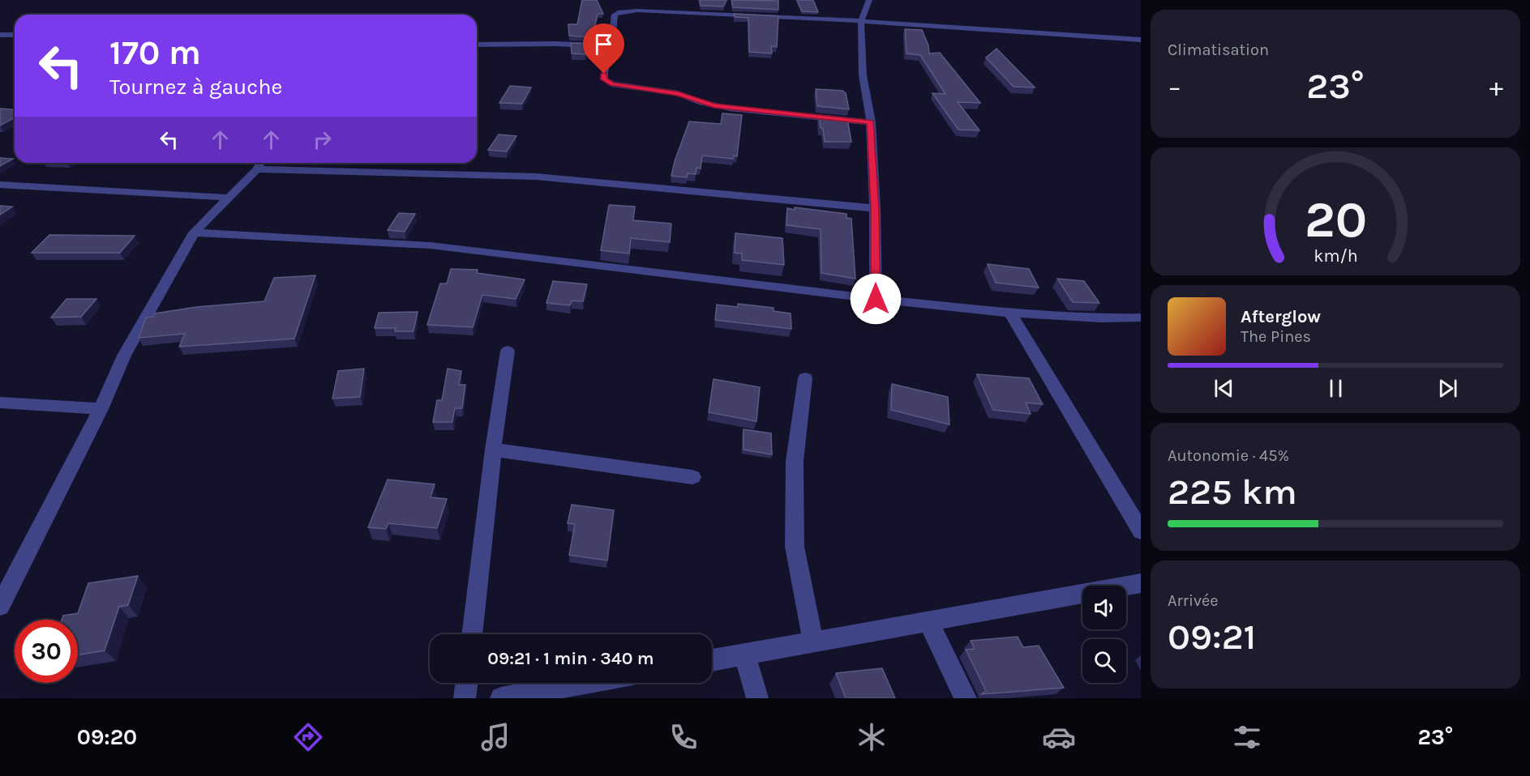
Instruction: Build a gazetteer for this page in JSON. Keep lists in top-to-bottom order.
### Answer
{
  "page": {
    "tile": [
      "Climatisation",
      ["Autonomie · 45%", "225 km"],
      ["Arrivée", "09:21"]
    ],
    "turn": ["170 m", "Tournez à gauche"],
    "heat": ["−", "23°", "+"],
    "song": ["Afterglow", "The Pines"],
    "limit": "30",
    "trip": "09:21 · 1 min · 340 m",
    "tabs": ["09:20", "23°"],
    "gauge": ["20", "km/h"]
  }
}
